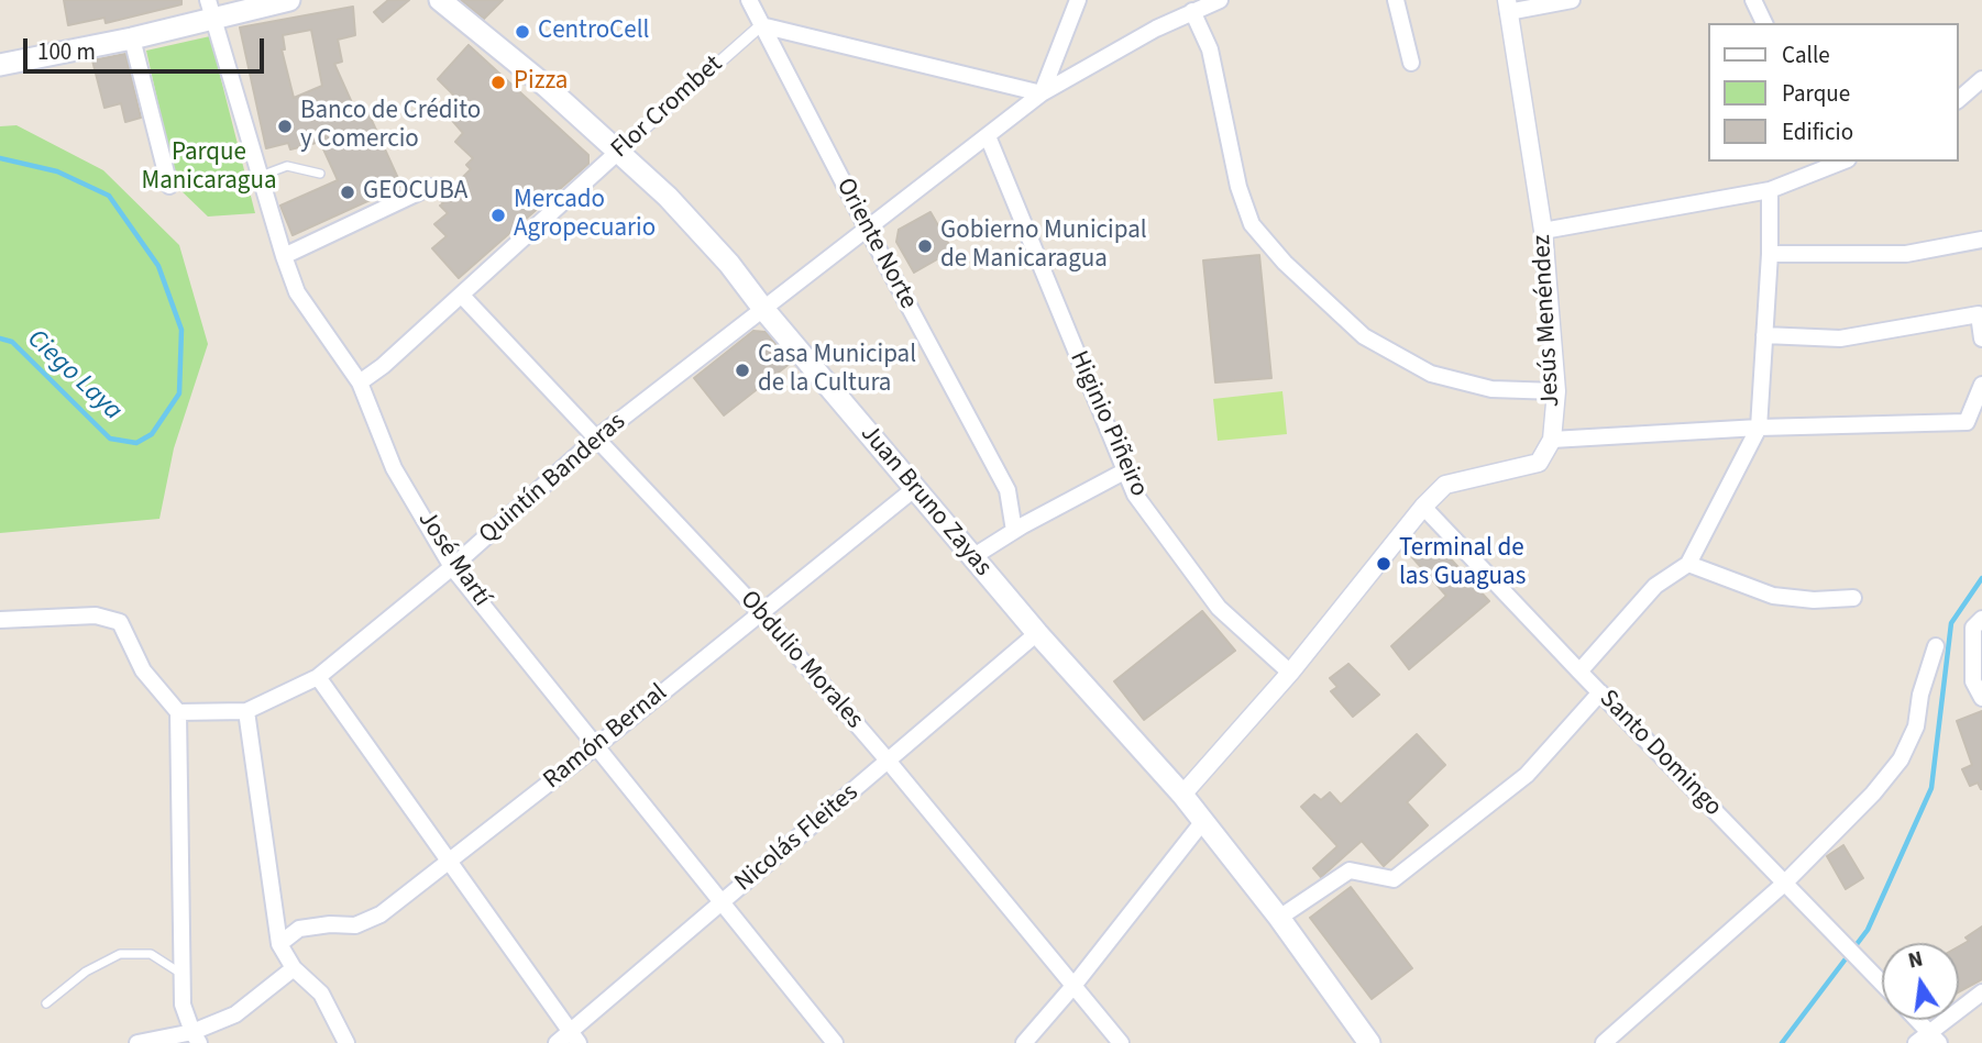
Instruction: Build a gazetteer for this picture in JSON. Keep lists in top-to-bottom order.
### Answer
{
  "streets": {
    "main road": ["Juan Bruno Zayas"],
    "street": [
      "Flor Crombet",
      "Oriente Norte",
      "Jesús Menéndez",
      "Higinio Piñeiro",
      "Quintín Banderas",
      "José Martí",
      "Obdulio Morales",
      "Ramón Bernal",
      "Santo Domingo",
      "Nicolás Fleites"
    ]
  },
  "crossings": [
    ["Flor Crombet", "Oriente Norte"],
    ["Flor Crombet", "Juan Bruno Zayas"],
    ["Flor Crombet", "José Martí"],
    ["Flor Crombet", "Obdulio Morales"],
    ["Oriente Norte", "Quintín Banderas"],
    ["Jesús Menéndez", "Higinio Piñeiro"],
    ["Jesús Menéndez", "Juan Bruno Zayas"],
    ["Jesús Menéndez", "Santo Domingo"],
    ["Higinio Piñeiro", "Quintín Banderas"],
    ["Quintín Banderas", "Juan Bruno Zayas"],
    ["Quintín Banderas", "José Martí"],
    ["Quintín Banderas", "Obdulio Morales"],
    ["Juan Bruno Zayas", "Ramón Bernal"],
    ["Juan Bruno Zayas", "Nicolás Fleites"],
    ["José Martí", "Ramón Bernal"],
    ["José Martí", "Nicolás Fleites"],
    ["Obdulio Morales", "Ramón Bernal"],
    ["Obdulio Morales", "Nicolás Fleites"]
  ],
  "water": ["Ciego Laya"],
  "parks": ["Parque Manicaragua"],
  "places": [
    "CentroCell",
    "Pizza",
    "Banco de Crédito y Comercio",
    "GEOCUBA",
    "Mercado Agropecuario",
    "Gobierno Municipal de Manicaragua",
    "Casa Municipal de la Cultura",
    "Terminal de las Guaguas"
  ],
  "legend": ["Calle", "Parque", "Edificio"],
  "scale_bar": "100 m",
  "north": "top"
}
